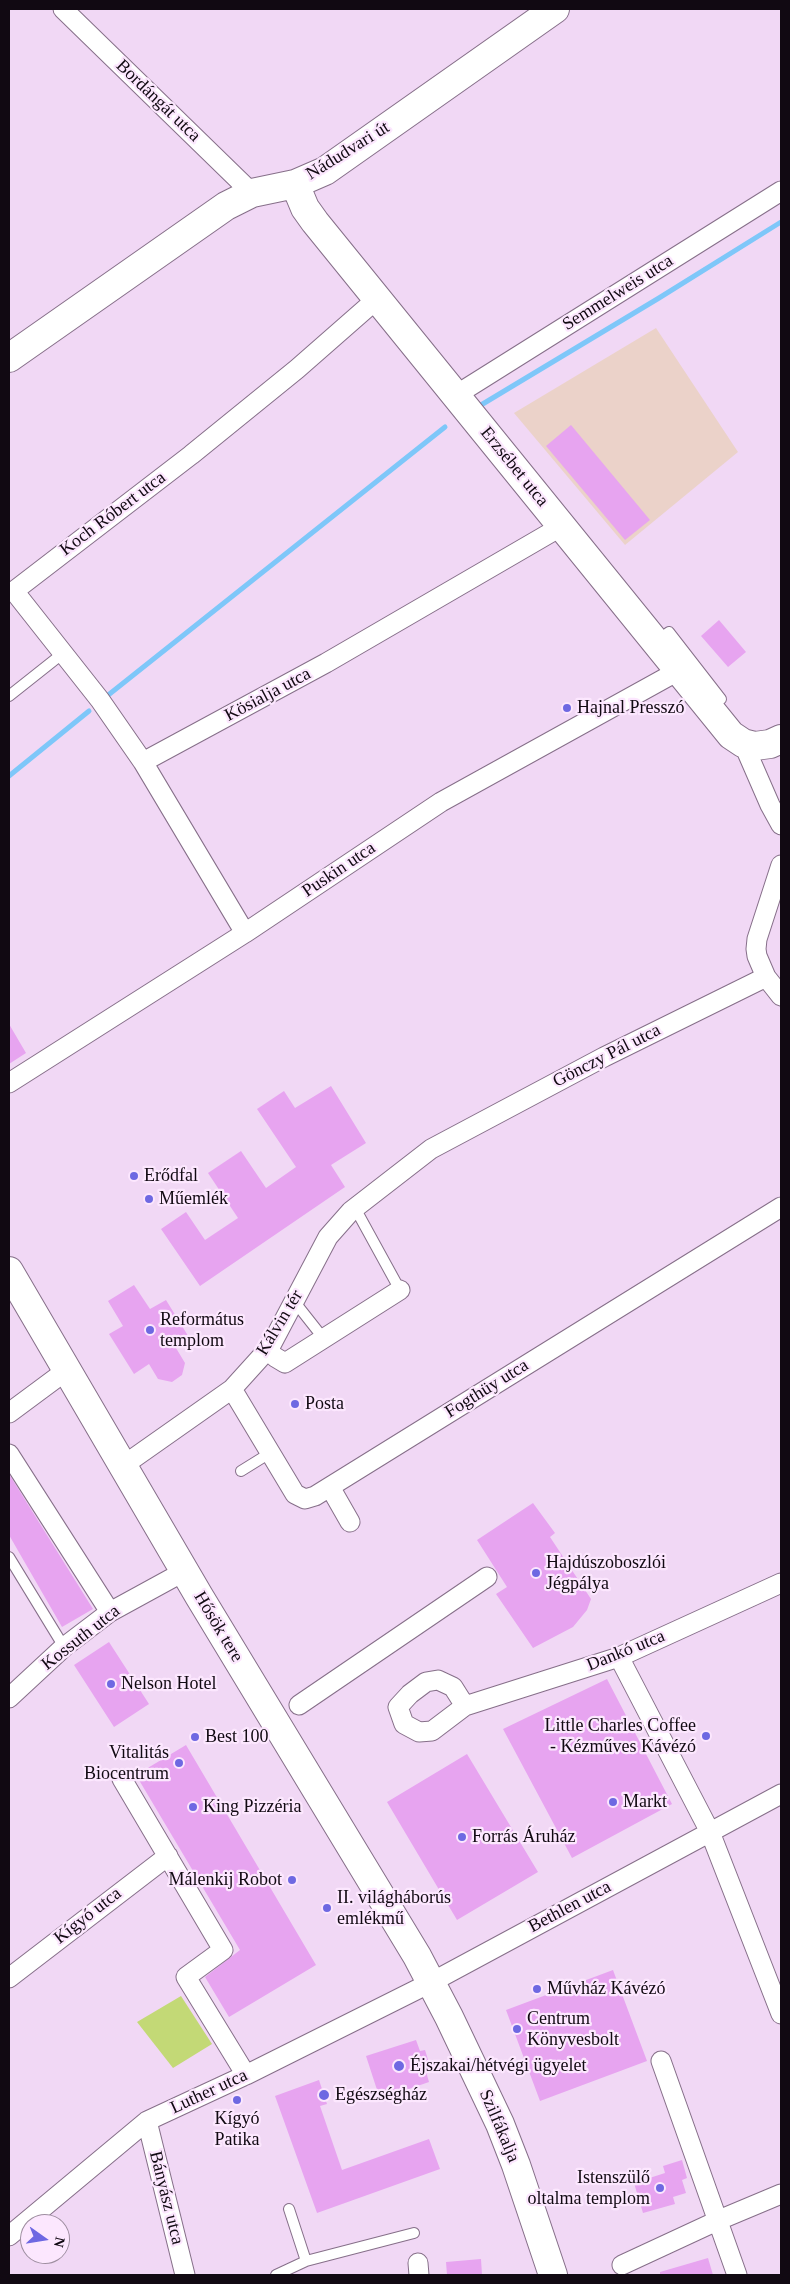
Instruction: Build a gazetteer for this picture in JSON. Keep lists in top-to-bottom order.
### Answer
{
  "streets": {
    "main road": [
      "Nádudvari út",
      "Erzsébet utca",
      "Hősök tere",
      "Szilfákalja"
    ],
    "street": [
      "Bordángát utca",
      "Semmelweis utca",
      "Koch Róbert utca",
      "Kösialja utca",
      "Puskin utca",
      "Gönczy Pál utca",
      "Kálvin tér",
      "Fogthüy utca",
      "Kossuth utca",
      "Dankó utca",
      "Bethlen utca",
      "Kígyó utca",
      "Luther utca",
      "Bányász utca"
    ]
  },
  "crossings": [
    ["Bordángát utca", "Nádudvari út"],
    ["Nádudvari út", "Erzsébet utca"],
    ["Semmelweis utca", "Erzsébet utca"],
    ["Erzsébet utca", "Koch Róbert utca"],
    ["Erzsébet utca", "Kösialja utca"],
    ["Erzsébet utca", "Puskin utca"],
    ["Koch Róbert utca", "Kösialja utca"],
    ["Gönczy Pál utca", "Kálvin tér"],
    ["Kálvin tér", "Fogthüy utca"],
    ["Kálvin tér", "Hősök tere"],
    ["Hősök tere", "Kossuth utca"],
    ["Hősök tere", "Bethlen utca"],
    ["Hősök tere", "Luther utca"],
    ["Hősök tere", "Szilfákalja"],
    ["Bethlen utca", "Luther utca"],
    ["Bethlen utca", "Szilfákalja"],
    ["Luther utca", "Szilfákalja"],
    ["Luther utca", "Bányász utca"]
  ],
  "places": [
    "Hajnal Presszó",
    "Erődfal",
    "Műemlék",
    "Református templom",
    "Posta",
    "Hajdúszoboszlói Jégpálya",
    "Nelson Hotel",
    "Little Charles Coffee - Kézműves Kávézó",
    "Best 100",
    "Vitalitás Biocentrum",
    "Markt",
    "King Pizzéria",
    "Forrás Áruház",
    "Málenkij Robot",
    "II. világháborús emlékmű",
    "Művház Kávézó",
    "Centrum Könyvesbolt",
    "Éjszakai/hétvégi ügyelet",
    "Egészségház",
    "Kígyó Patika",
    "Istenszülő oltalma templom"
  ],
  "north": "right"
}
